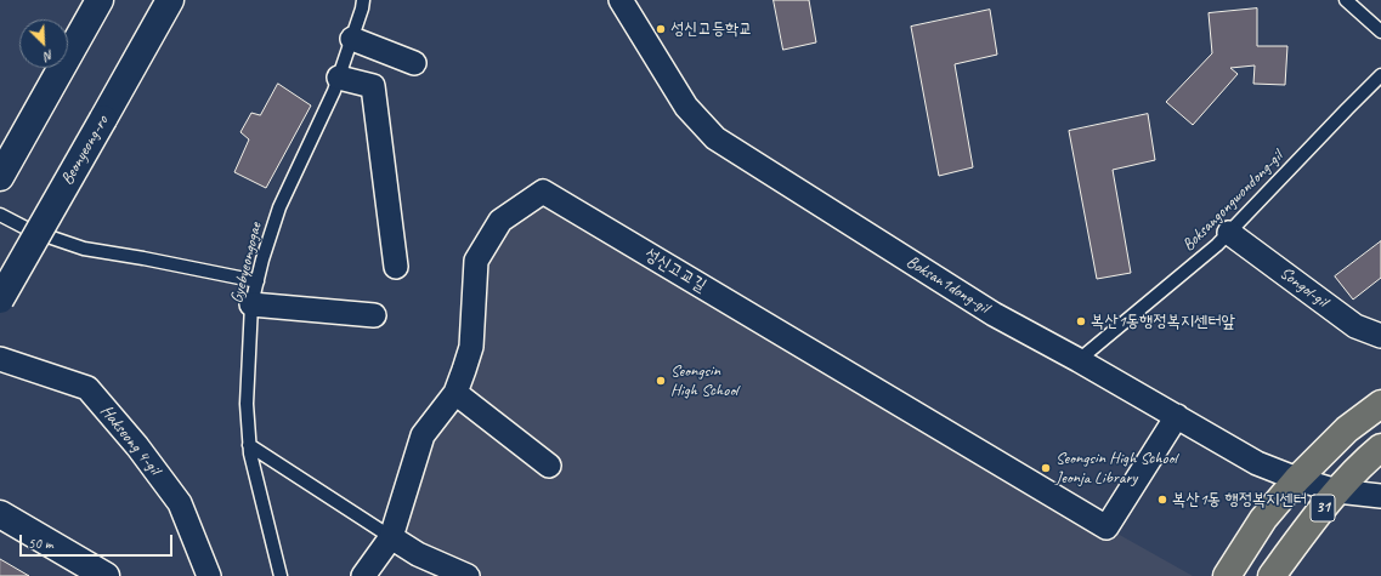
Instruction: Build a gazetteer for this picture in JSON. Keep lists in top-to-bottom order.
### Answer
{
  "streets": {
    "main road": ["Beonyeong-ro", "31"],
    "street": [
      "성신고교길",
      "Boksan1dong-gil",
      "Songol-gil",
      "Hakseong 4-gil"
    ],
    "lane": ["Boksangongwondong-gil", "Gyebyeongogae"]
  },
  "crossings": [
    ["Boksangongwondong-gil", "Boksan1dong-gil"],
    ["Boksangongwondong-gil", "Songol-gil"],
    ["성신고교길", "Boksan1dong-gil"],
    ["Boksan1dong-gil", "31"]
  ],
  "places": [
    "성신고등학교",
    "복산1동행정복지센터앞",
    "Seongsin High School",
    "Seongsin High School Jeonja Library",
    "복산1동 행정복지센터"
  ],
  "scale_bar": "50 m",
  "north": "bottom right"
}
